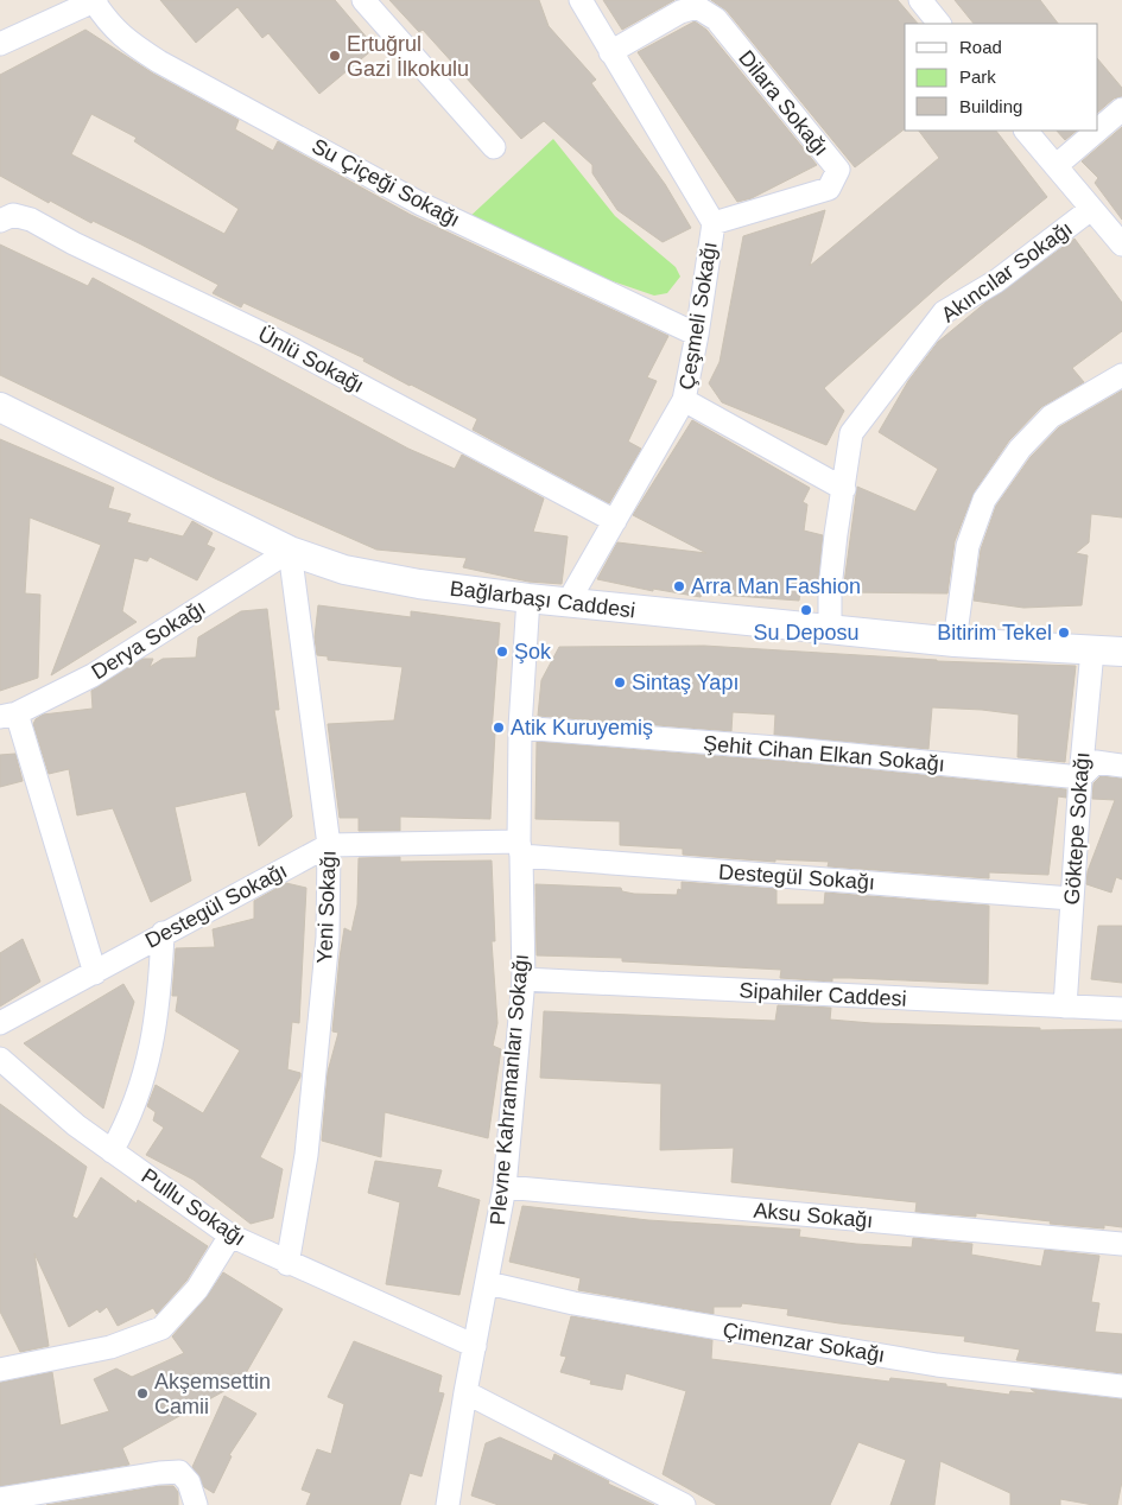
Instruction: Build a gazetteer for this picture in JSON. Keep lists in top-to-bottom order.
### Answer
{
  "streets": {
    "street": [
      "Dilara Sokağı",
      "Su Çiçeği Sokağı",
      "Akıncılar Sokağı",
      "Çeşmeli Sokağı",
      "Ünlü Sokağı",
      "Bağlarbaşı Caddesi",
      "Derya Sokağı",
      "Şehit Cihan Elkan Sokağı",
      "Göktepe Sokağı",
      "Destegül Sokağı",
      "Yeni Sokağı",
      "Sipahiler Caddesi",
      "Plevne Kahramanları Sokağı",
      "Pullu Sokağı",
      "Aksu Sokağı",
      "Çimenzar Sokağı"
    ]
  },
  "crossings": [
    ["Dilara Sokağı", "Çeşmeli Sokağı"],
    ["Su Çiçeği Sokağı", "Çeşmeli Sokağı"],
    ["Akıncılar Sokağı", "Bağlarbaşı Caddesi"],
    ["Çeşmeli Sokağı", "Ünlü Sokağı"],
    ["Çeşmeli Sokağı", "Bağlarbaşı Caddesi"],
    ["Bağlarbaşı Caddesi", "Derya Sokağı"],
    ["Bağlarbaşı Caddesi", "Göktepe Sokağı"],
    ["Bağlarbaşı Caddesi", "Yeni Sokağı"],
    ["Bağlarbaşı Caddesi", "Plevne Kahramanları Sokağı"],
    ["Derya Sokağı", "Yeni Sokağı"],
    ["Şehit Cihan Elkan Sokağı", "Göktepe Sokağı"],
    ["Şehit Cihan Elkan Sokağı", "Plevne Kahramanları Sokağı"],
    ["Göktepe Sokağı", "Destegül Sokağı"],
    ["Göktepe Sokağı", "Sipahiler Caddesi"],
    ["Destegül Sokağı", "Yeni Sokağı"],
    ["Destegül Sokağı", "Plevne Kahramanları Sokağı"],
    ["Yeni Sokağı", "Pullu Sokağı"],
    ["Sipahiler Caddesi", "Plevne Kahramanları Sokağı"],
    ["Plevne Kahramanları Sokağı", "Pullu Sokağı"],
    ["Plevne Kahramanları Sokağı", "Aksu Sokağı"],
    ["Plevne Kahramanları Sokağı", "Çimenzar Sokağı"]
  ],
  "places": [
    "Ertuğrul Gazi İlkokulu",
    "Arra Man Fashion",
    "Su Deposu",
    "Bitirim Tekel",
    "Şok",
    "Sintaş Yapı",
    "Atik Kuruyemiş",
    "Akşemsettin Camii"
  ],
  "legend": ["Road", "Park", "Building"]
}
